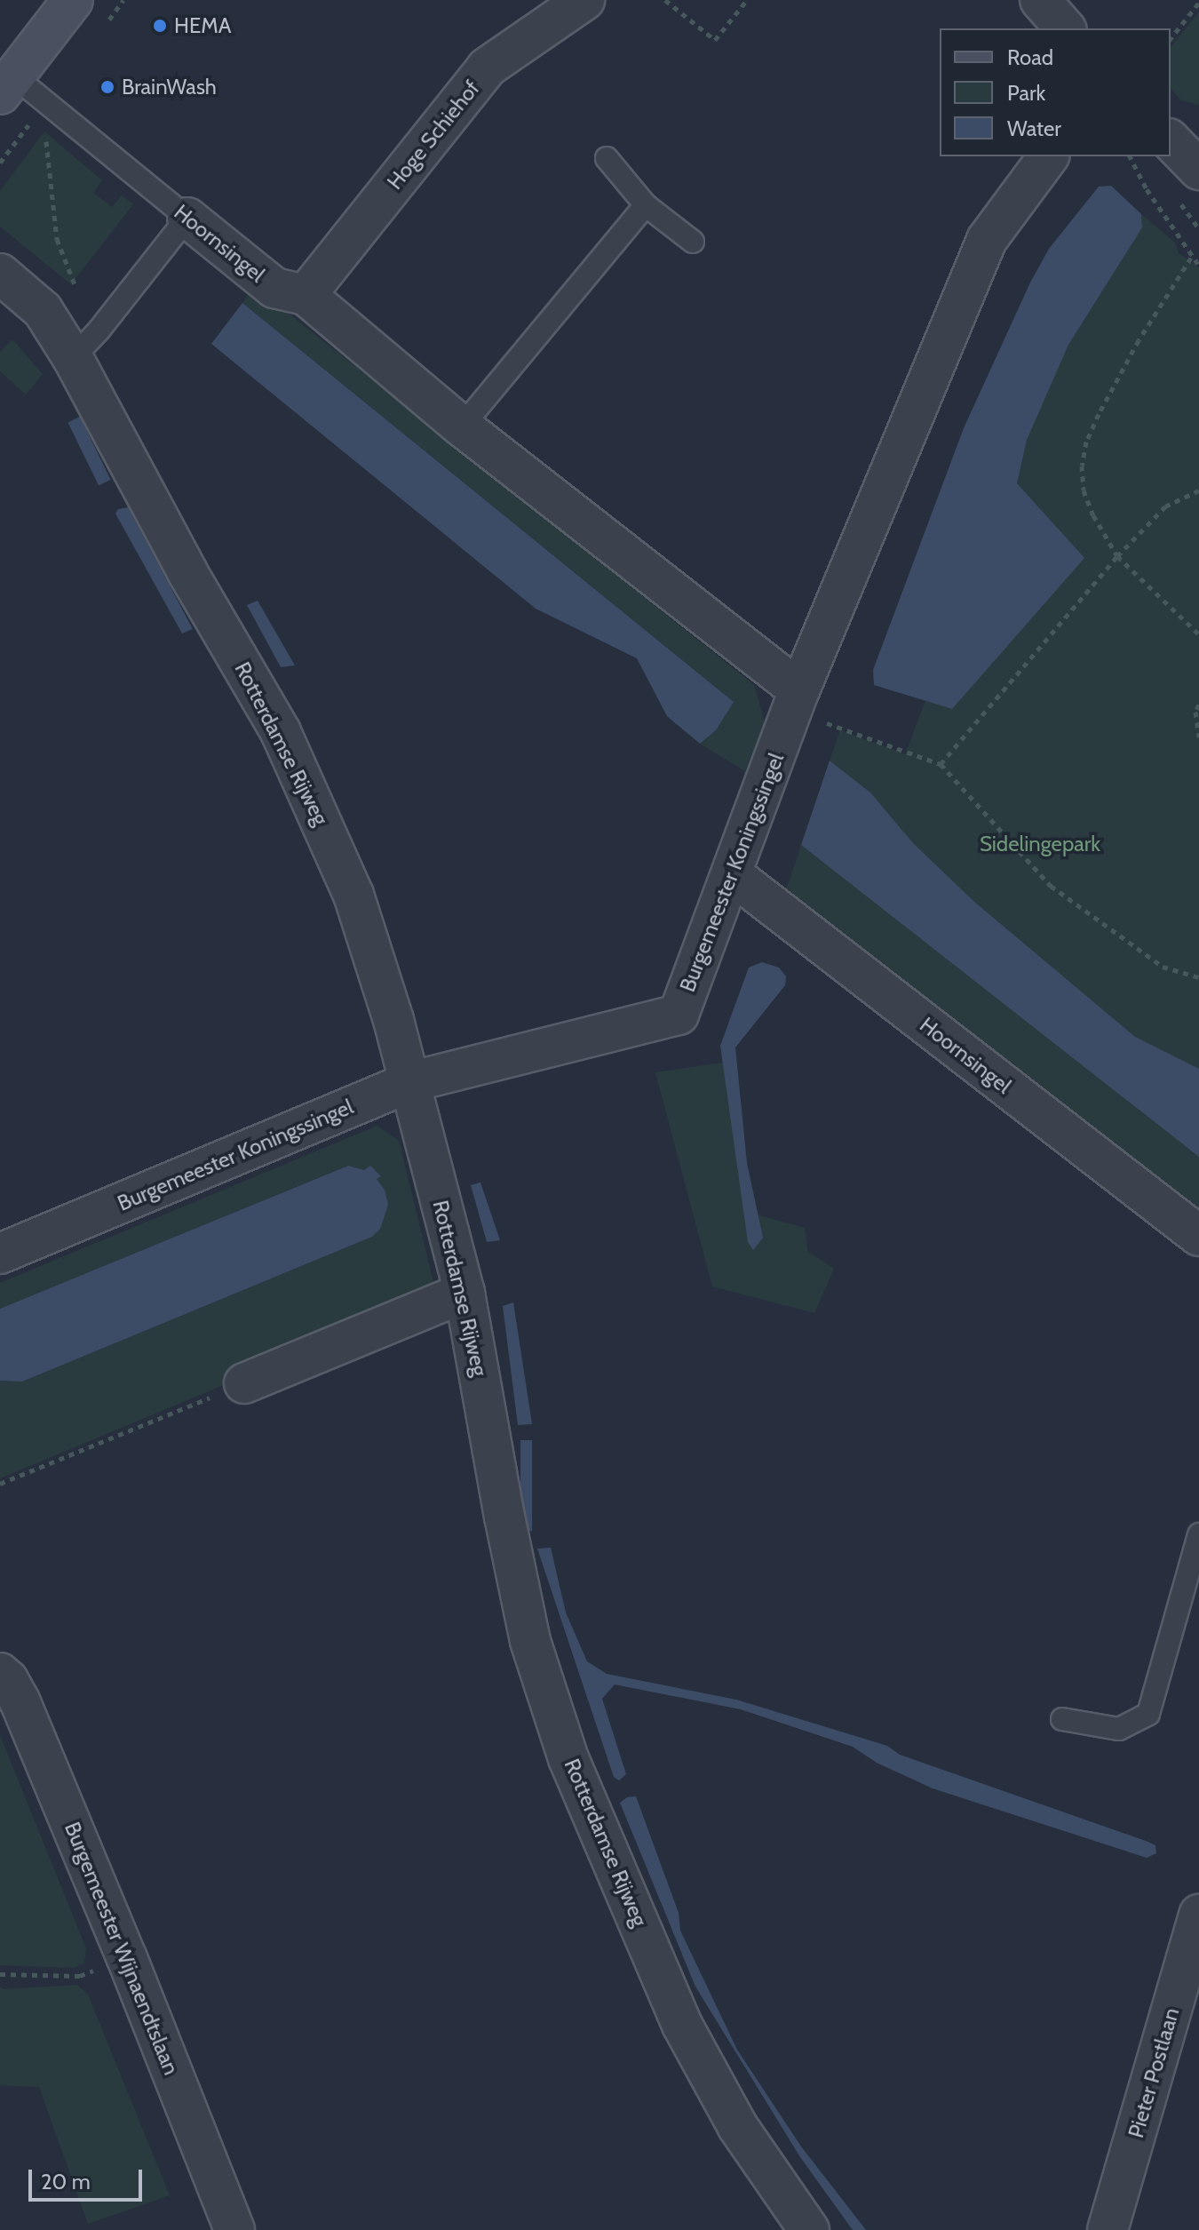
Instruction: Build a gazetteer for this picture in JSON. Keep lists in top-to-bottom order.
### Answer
{
  "streets": {
    "street": [
      "Hoge Schiehof",
      "Hoornsingel",
      "Rotterdamse Rijweg",
      "Burgemeester Koningssingel",
      "Burgemeester Wijnaendtslaan",
      "Pieter Postlaan"
    ]
  },
  "crossings": [
    ["Hoge Schiehof", "Hoornsingel"],
    ["Hoornsingel", "Burgemeester Koningssingel"],
    ["Rotterdamse Rijweg", "Burgemeester Koningssingel"]
  ],
  "parks": ["Sidelingepark"],
  "places": ["HEMA", "BrainWash"],
  "legend": ["Road", "Park", "Water"],
  "scale_bar": "20 m"
}
